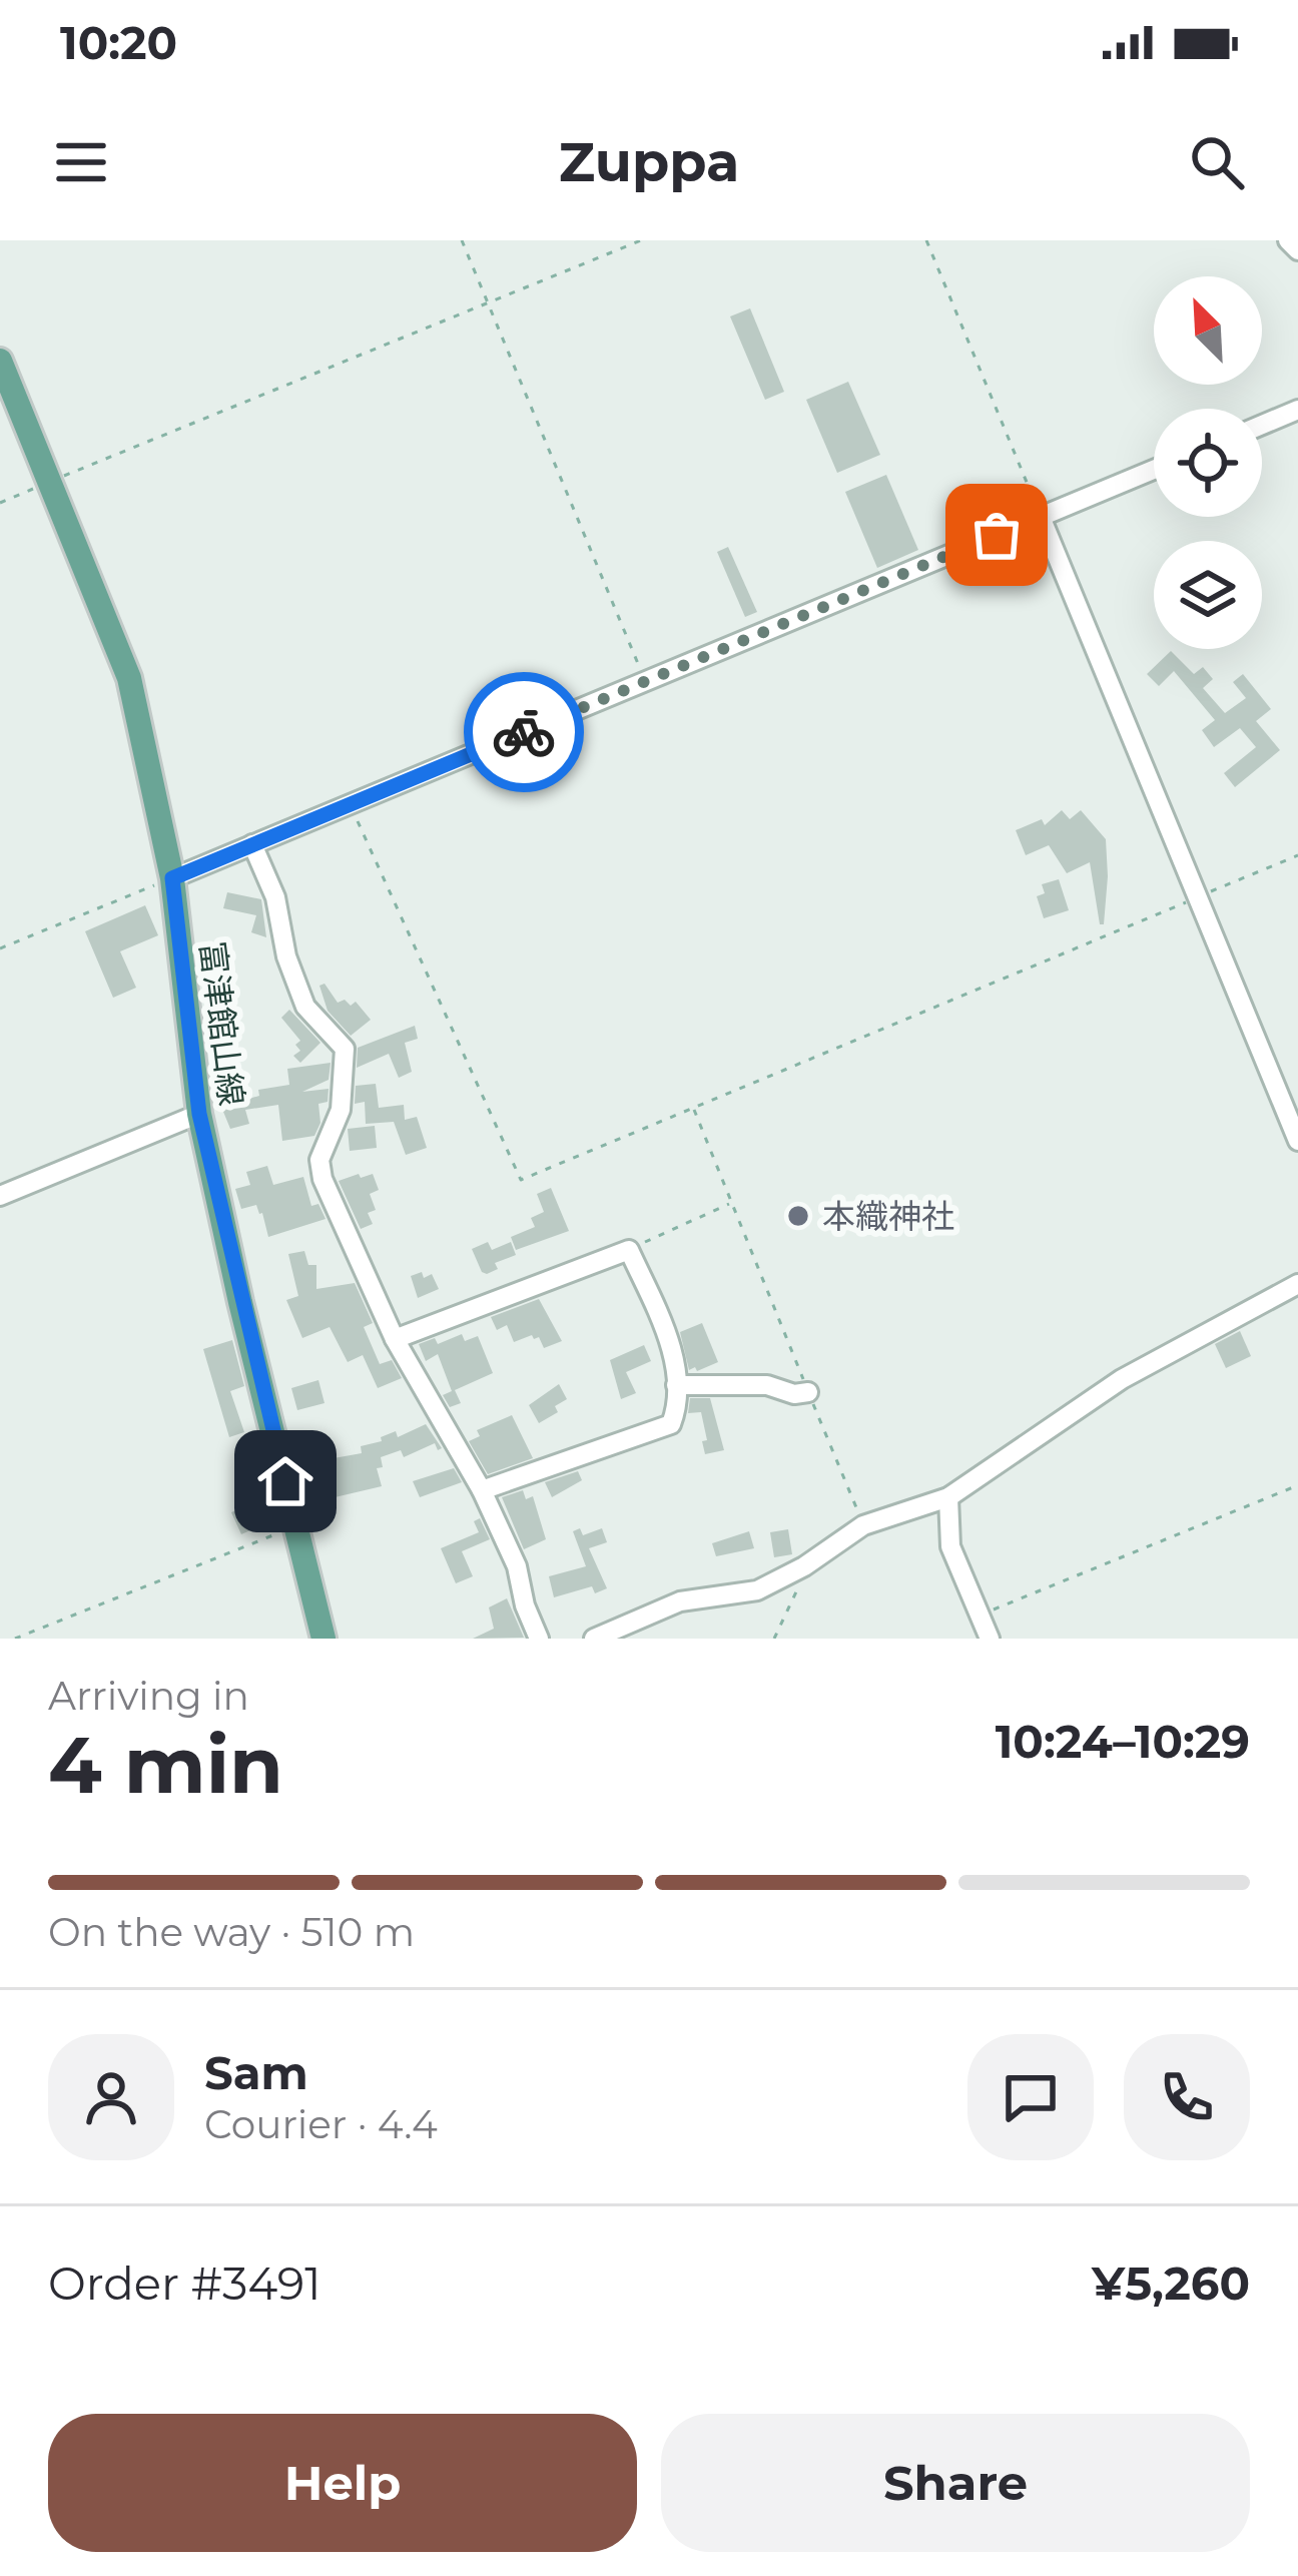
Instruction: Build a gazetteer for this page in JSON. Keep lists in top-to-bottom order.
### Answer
{
  "streets": {
    "main road": ["富津館山線"]
  },
  "places": ["本織神社"],
  "north": "top left",
  "page": {
    "status": "10:20",
    "header": "Zuppa",
    "heading": ["4 min", "Arriving in", "10:24–10:29"],
    "panel": [
      "Sam",
      "Courier · 4.4",
      "Order #3491",
      "¥5,260"
    ],
    "bar": "On the way · 510 m",
    "buttons": ["Help", "Share"]
  }
}
